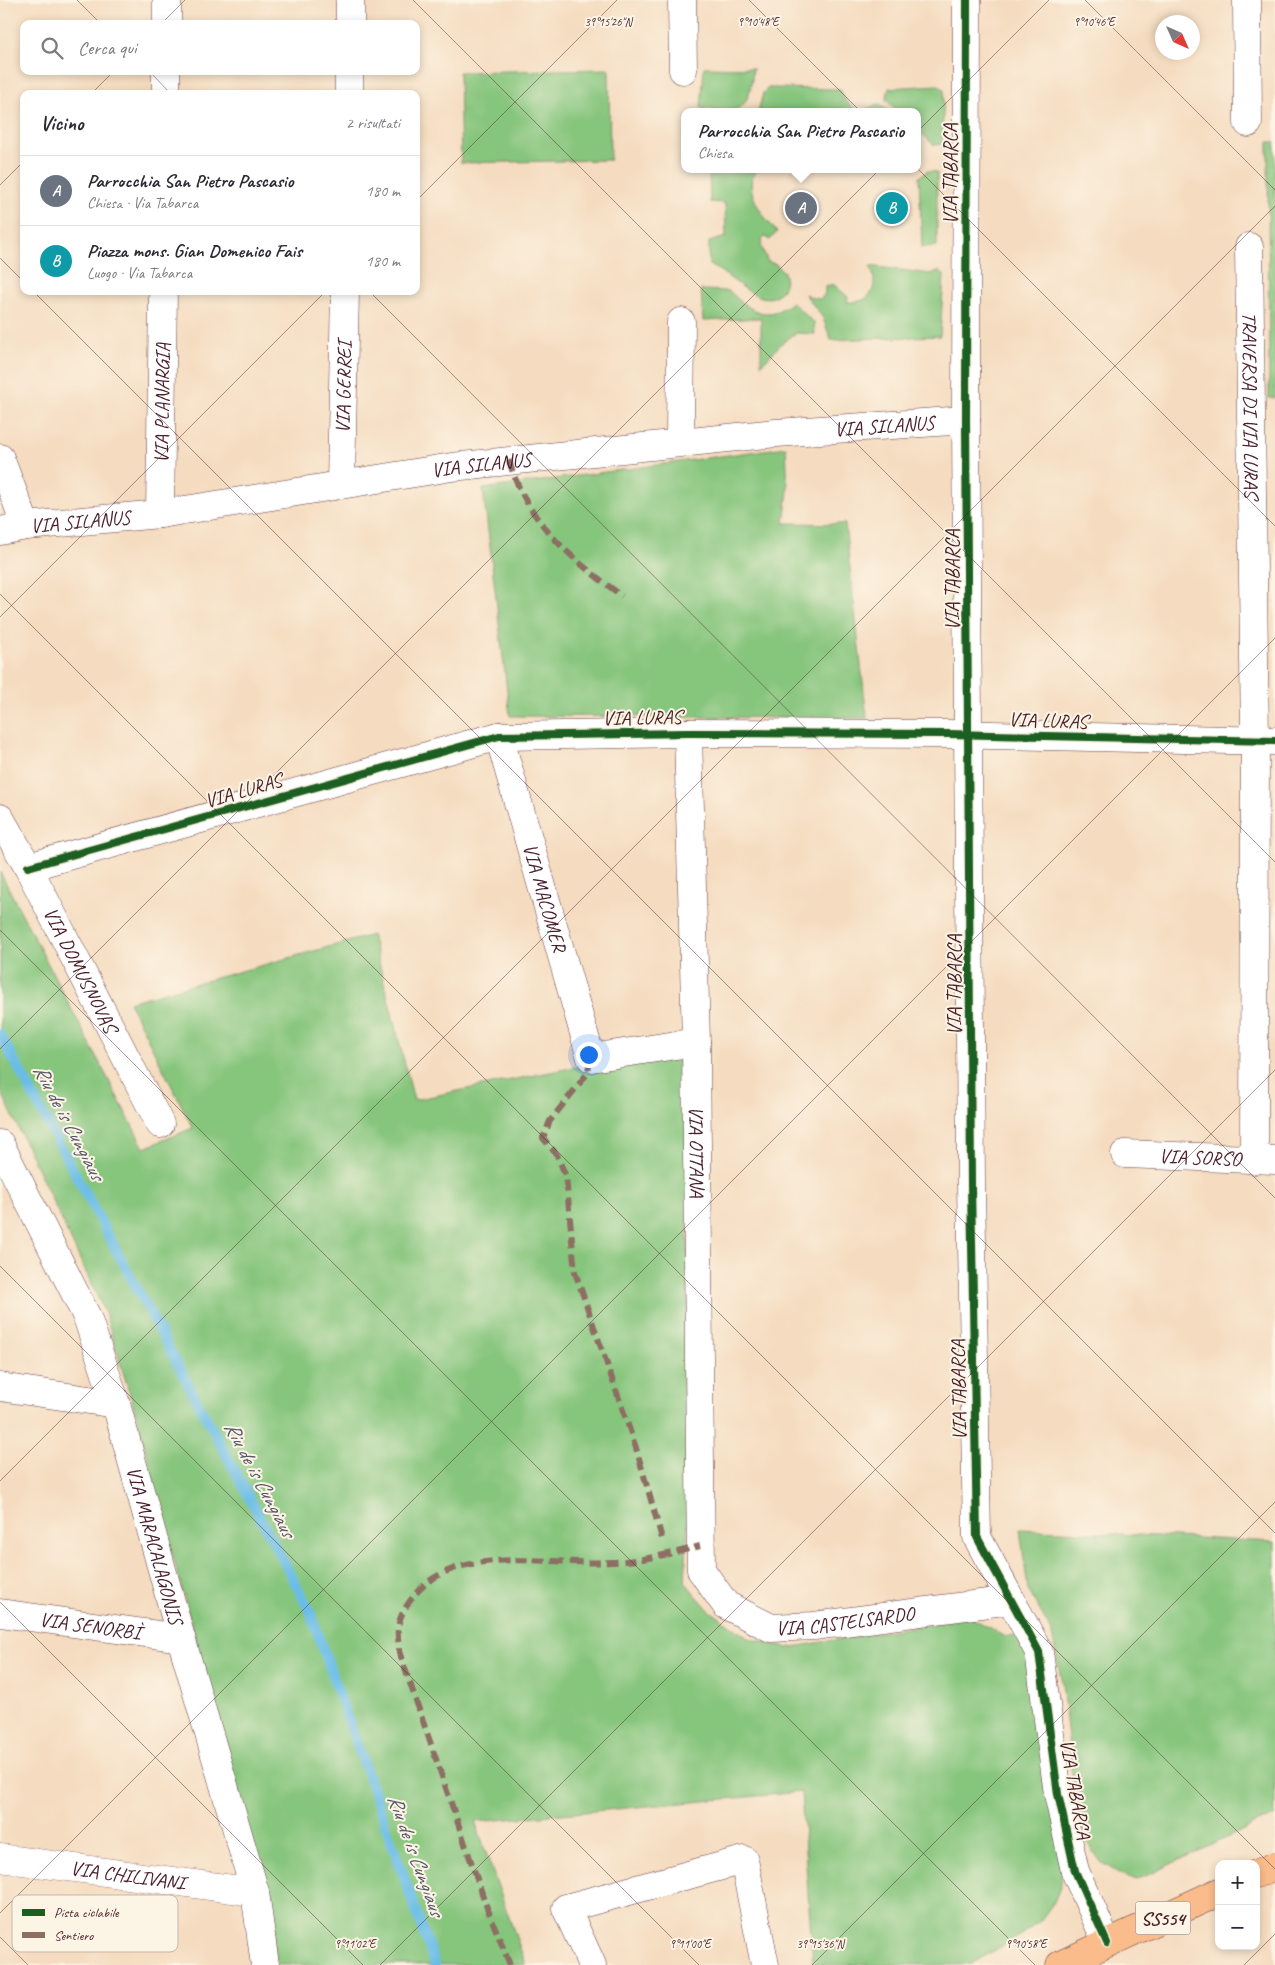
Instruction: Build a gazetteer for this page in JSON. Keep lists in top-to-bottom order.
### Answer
{
  "streets": {
    "main road": ["SS554"],
    "street": [
      "VIA TABARCA",
      "VIA GERREI",
      "VIA PLANARGIA",
      "TRAVERSA DI VIA LURAS",
      "VIA SILANUS",
      "VIA LURAS",
      "VIA MACOMER",
      "VIA DOMUSNOVAS",
      "VIA OTTANA",
      "VIA SORSO",
      "VIA MARACALAGONIS",
      "VIA CASTELSARDO",
      "VIA SENORBÌ",
      "VIA CHILIVANI"
    ]
  },
  "crossings": [
    ["VIA TABARCA", "VIA SILANUS"],
    ["VIA TABARCA", "VIA LURAS"],
    ["VIA TABARCA", "VIA CASTELSARDO"],
    ["VIA TABARCA", "SS554"],
    ["VIA GERREI", "VIA SILANUS"],
    ["VIA PLANARGIA", "VIA SILANUS"],
    ["TRAVERSA DI VIA LURAS", "VIA LURAS"],
    ["TRAVERSA DI VIA LURAS", "VIA SORSO"],
    ["VIA LURAS", "VIA MACOMER"],
    ["VIA LURAS", "VIA DOMUSNOVAS"],
    ["VIA LURAS", "VIA OTTANA"],
    ["VIA MACOMER", "VIA OTTANA"],
    ["VIA OTTANA", "VIA CASTELSARDO"],
    ["VIA MARACALAGONIS", "VIA SENORBÌ"],
    ["VIA MARACALAGONIS", "VIA CHILIVANI"]
  ],
  "water": ["Riu de is Cungiaus"],
  "legend": ["Pista ciclabile", "Sentiero"],
  "north": "bottom right",
  "page": {
    "search": "Cerca qui",
    "heading": ["Vicino", "2 risultati"],
    "popup": ["Parrocchia San Pietro Pascasio", "Chiesa"],
    "list": [
      {
        "mark": "A",
        "name": "Parrocchia San Pietro Pascasio",
        "note": "Chiesa · Via Tabarca",
        "value": "180 m"
      },
      {
        "mark": "B",
        "name": "Piazza mons. Gian Domenico Fais",
        "note": "Luogo · Via Tabarca",
        "value": "180 m"
      }
    ],
    "pins": ["A", "B"],
    "map_buttons": ["+", "−"]
  },
  "coordinates": [
    "39°15'26\"N",
    "9°10'48\"E",
    "9°10'46\"E",
    "9°11'02\"E",
    "9°11'00\"E",
    "39°15'36\"N",
    "9°10'58\"E"
  ]
}
